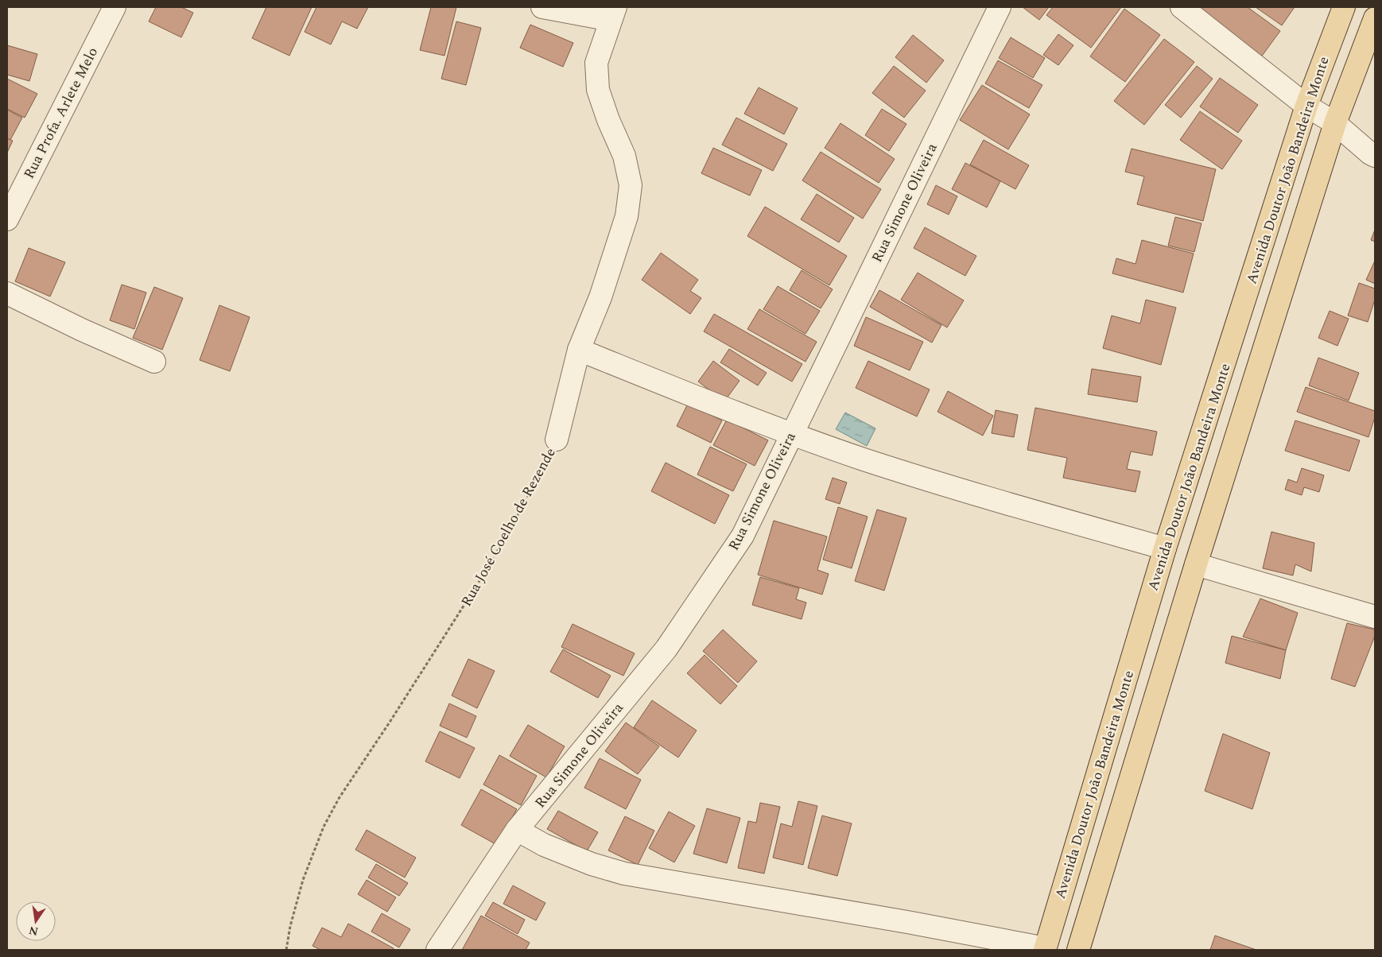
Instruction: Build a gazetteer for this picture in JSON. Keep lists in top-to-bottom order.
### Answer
{
  "streets": {
    "main road": ["Avenida Doutor João Bandeira Monte"],
    "street": ["Rua Profa. Arlete Melo", "Rua Simone Oliveira", "Rua José Coelho de Rezende"]
  },
  "north": "bottom"
}
